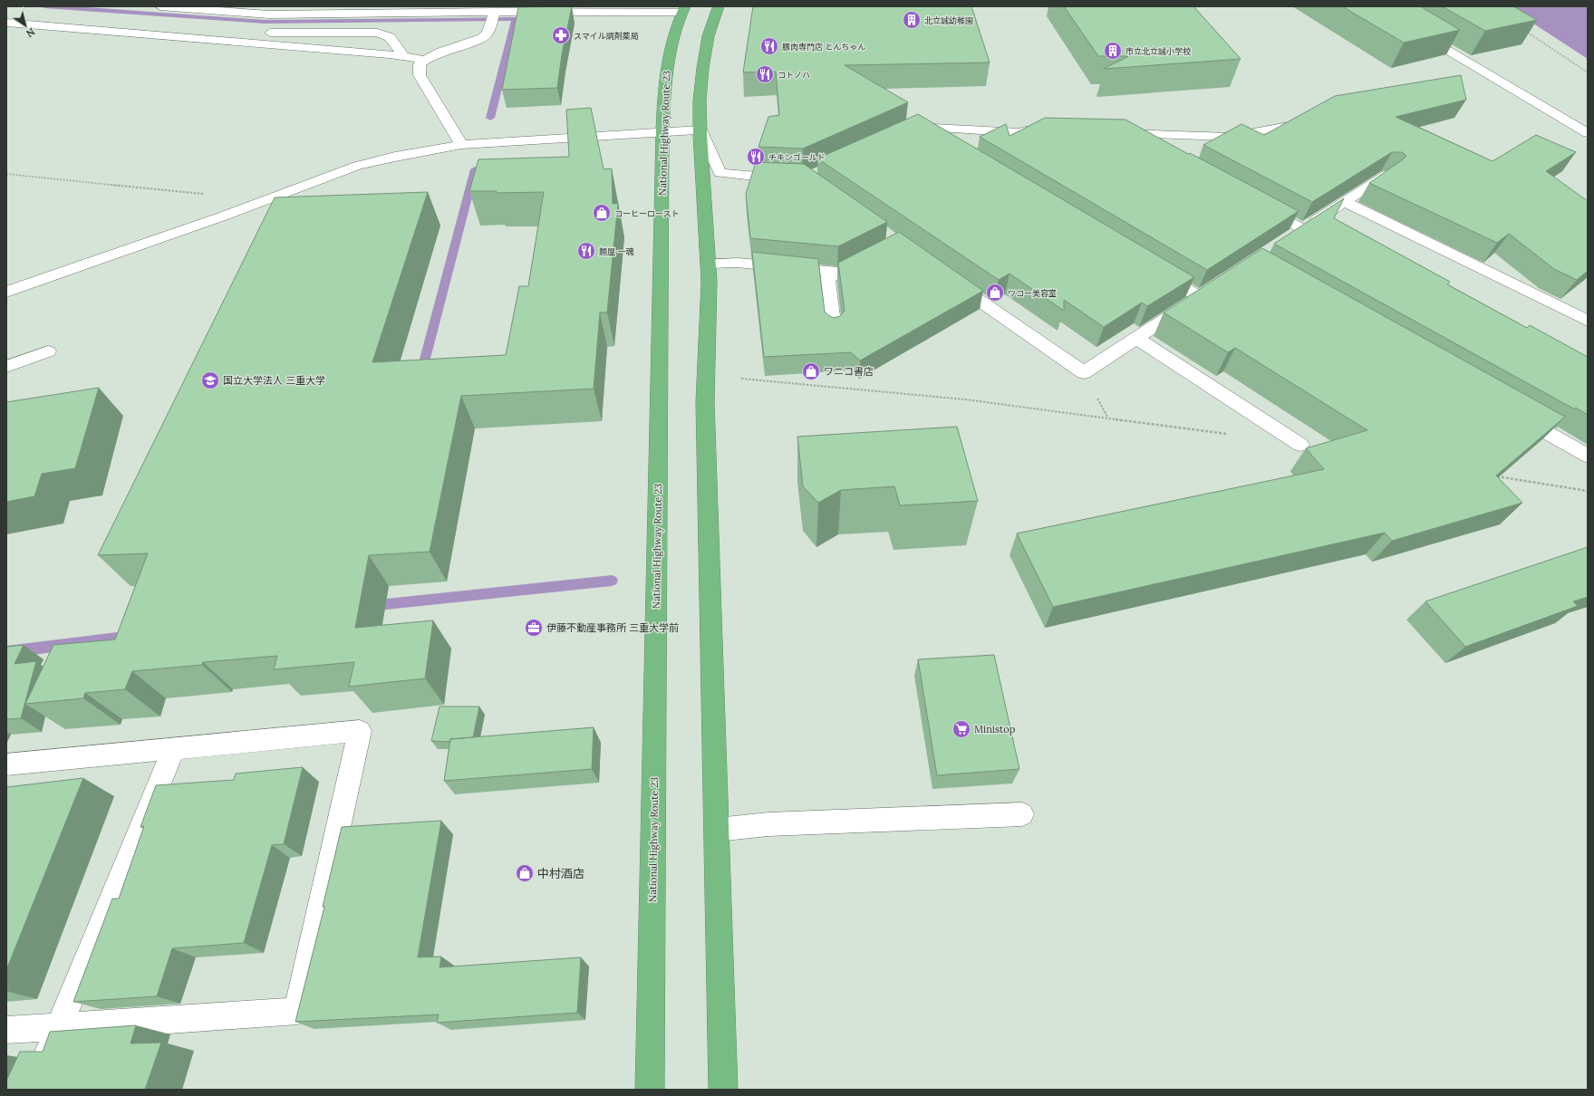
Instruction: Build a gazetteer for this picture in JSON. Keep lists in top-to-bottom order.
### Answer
{
  "streets": {
    "highway": ["National Highway Route 23"]
  },
  "places": {
    "building": ["北立誠幼稚園", "市立北立誠小学校"],
    "pharmacy": ["スマイル調剤薬局"],
    "restaurant": [
      "豚肉専門店 とんちゃん",
      "コトノハ",
      "チキンゴールド",
      "麺屋 一魂"
    ],
    "shop": [
      "コーヒーロースト",
      "ワコー美容室",
      "ワニコ書店",
      "中村酒店"
    ],
    "school or university": ["国立大学法人 三重大学"],
    "office": ["伊藤不動産事務所 三重大学前"],
    "supermarket": ["Ministop"]
  },
  "north": "bottom right"
}
